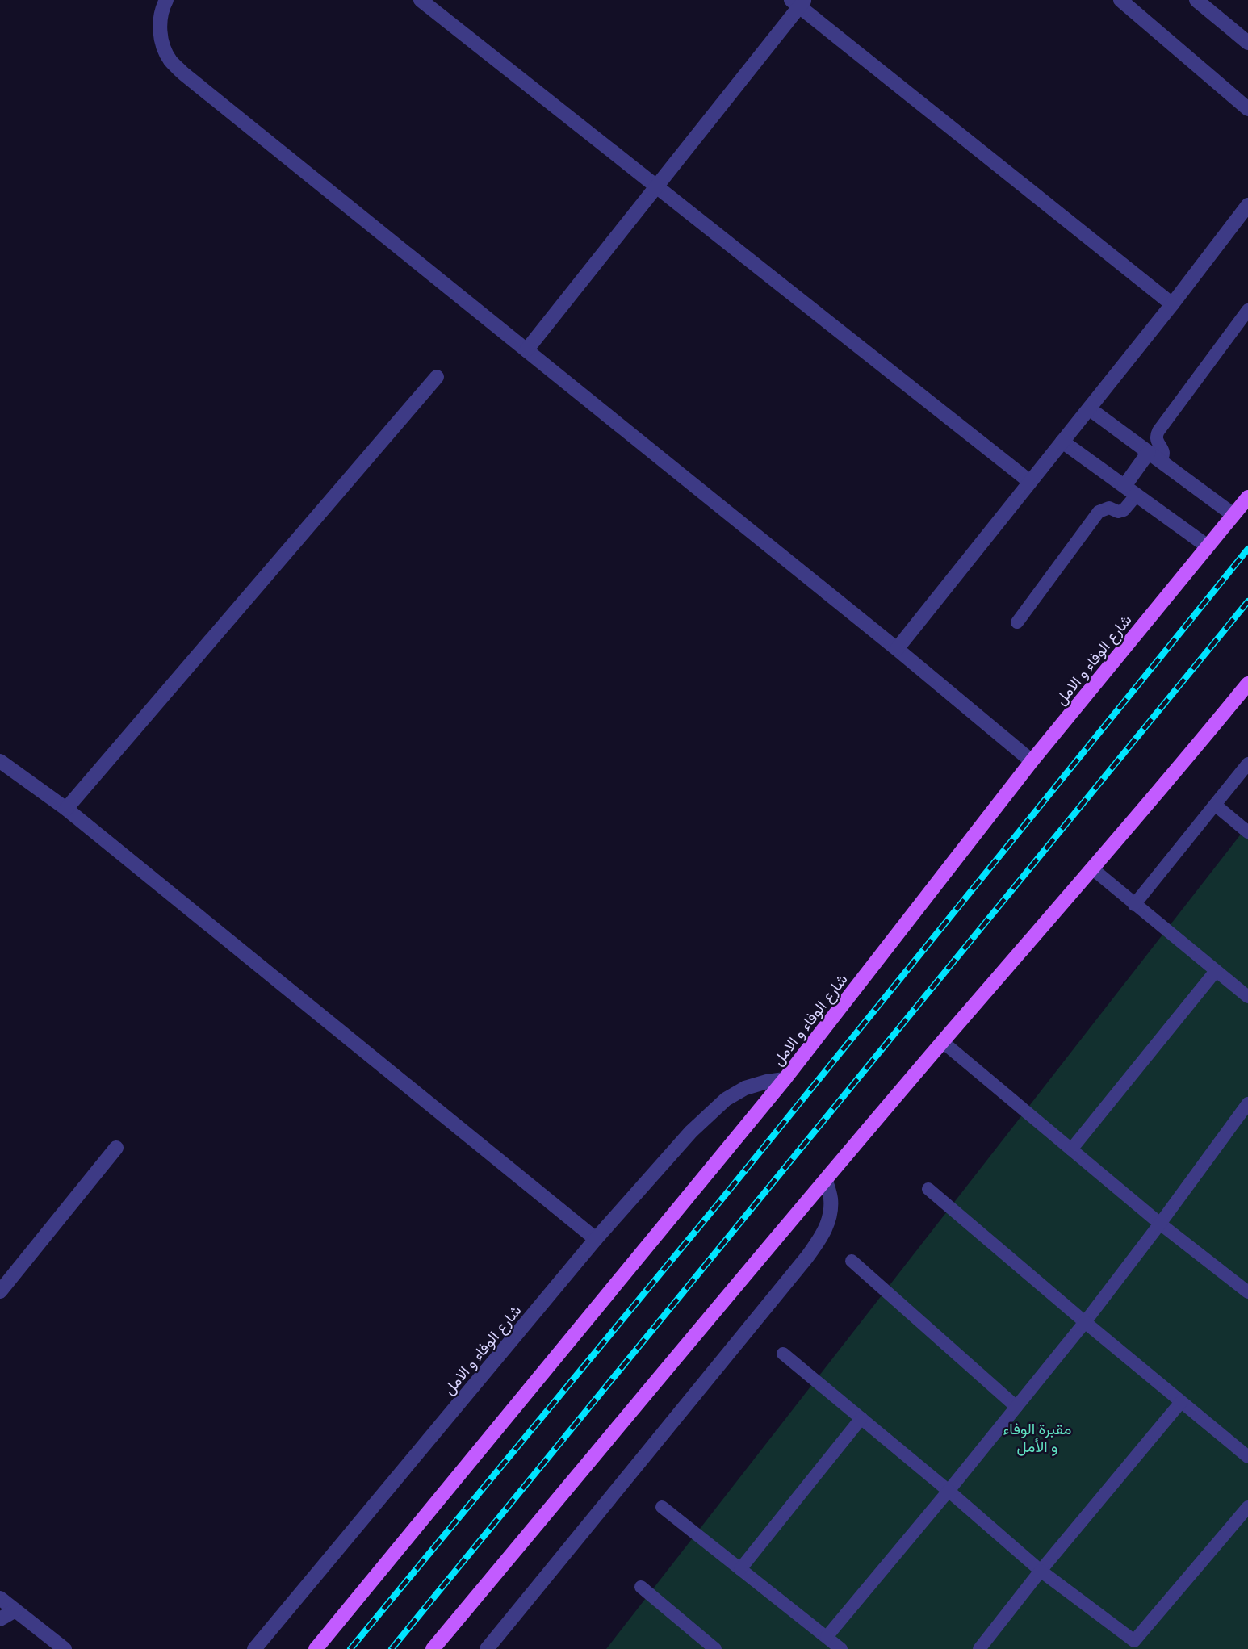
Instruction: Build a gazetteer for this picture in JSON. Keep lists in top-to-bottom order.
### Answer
{
  "streets": {
    "main road": ["شارع الوفاء و الامل"]
  },
  "parks": ["مقبرة الوفاء و الأمل"]
}
